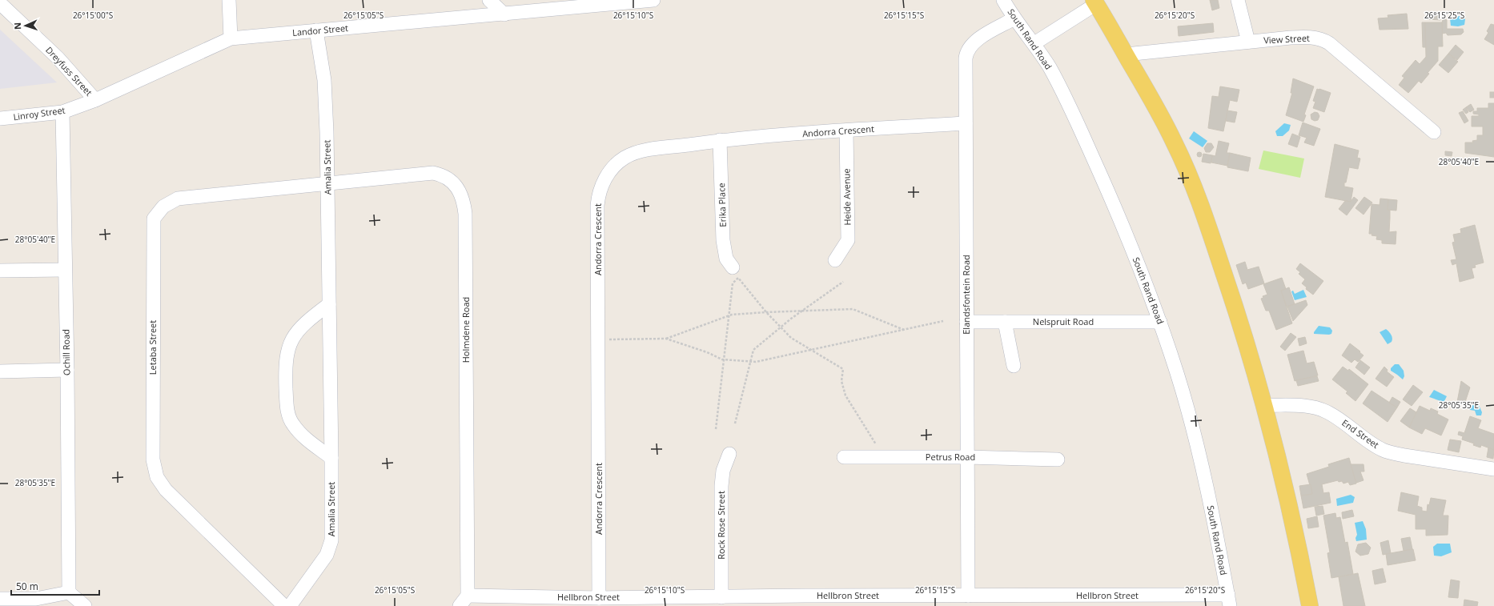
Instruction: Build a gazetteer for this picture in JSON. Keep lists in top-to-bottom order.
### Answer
{
  "streets": {
    "street": [
      "Landor Street",
      "South Rand Road",
      "View Street",
      "Dreyfuss Street",
      "Linroy Street",
      "Andorra Crescent",
      "Amalia Street",
      "Heide Avenue",
      "Erika Place",
      "Elandsfontein Road",
      "Nelspruit Road",
      "Holmdene Road",
      "Letaba Street",
      "Ochill Road",
      "End Street",
      "Petrus Road",
      "Rock Rose Street",
      "Hellbron Street"
    ]
  },
  "crossings": [
    ["Landor Street", "Dreyfuss Street"],
    ["Landor Street", "Linroy Street"],
    ["Landor Street", "Amalia Street"],
    ["South Rand Road", "Elandsfontein Road"],
    ["South Rand Road", "Nelspruit Road"],
    ["South Rand Road", "Hellbron Street"],
    ["Dreyfuss Street", "Linroy Street"],
    ["Linroy Street", "Ochill Road"],
    ["Andorra Crescent", "Heide Avenue"],
    ["Andorra Crescent", "Erika Place"],
    ["Andorra Crescent", "Elandsfontein Road"],
    ["Andorra Crescent", "Hellbron Street"],
    ["Amalia Street", "Holmdene Road"],
    ["Amalia Street", "Letaba Street"],
    ["Elandsfontein Road", "Nelspruit Road"],
    ["Elandsfontein Road", "Petrus Road"],
    ["Elandsfontein Road", "Hellbron Street"],
    ["Holmdene Road", "Letaba Street"],
    ["Holmdene Road", "Hellbron Street"],
    ["Rock Rose Street", "Hellbron Street"]
  ],
  "scale_bar": "50 m",
  "north": "left",
  "coordinates": [
    "26°15'00\"S",
    "26°15'05\"S",
    "26°15'10\"S",
    "26°15'15\"S",
    "26°15'20\"S",
    "26°15'25\"S",
    "28°05'40\"E",
    "28°05'35\"E"
  ]
}
